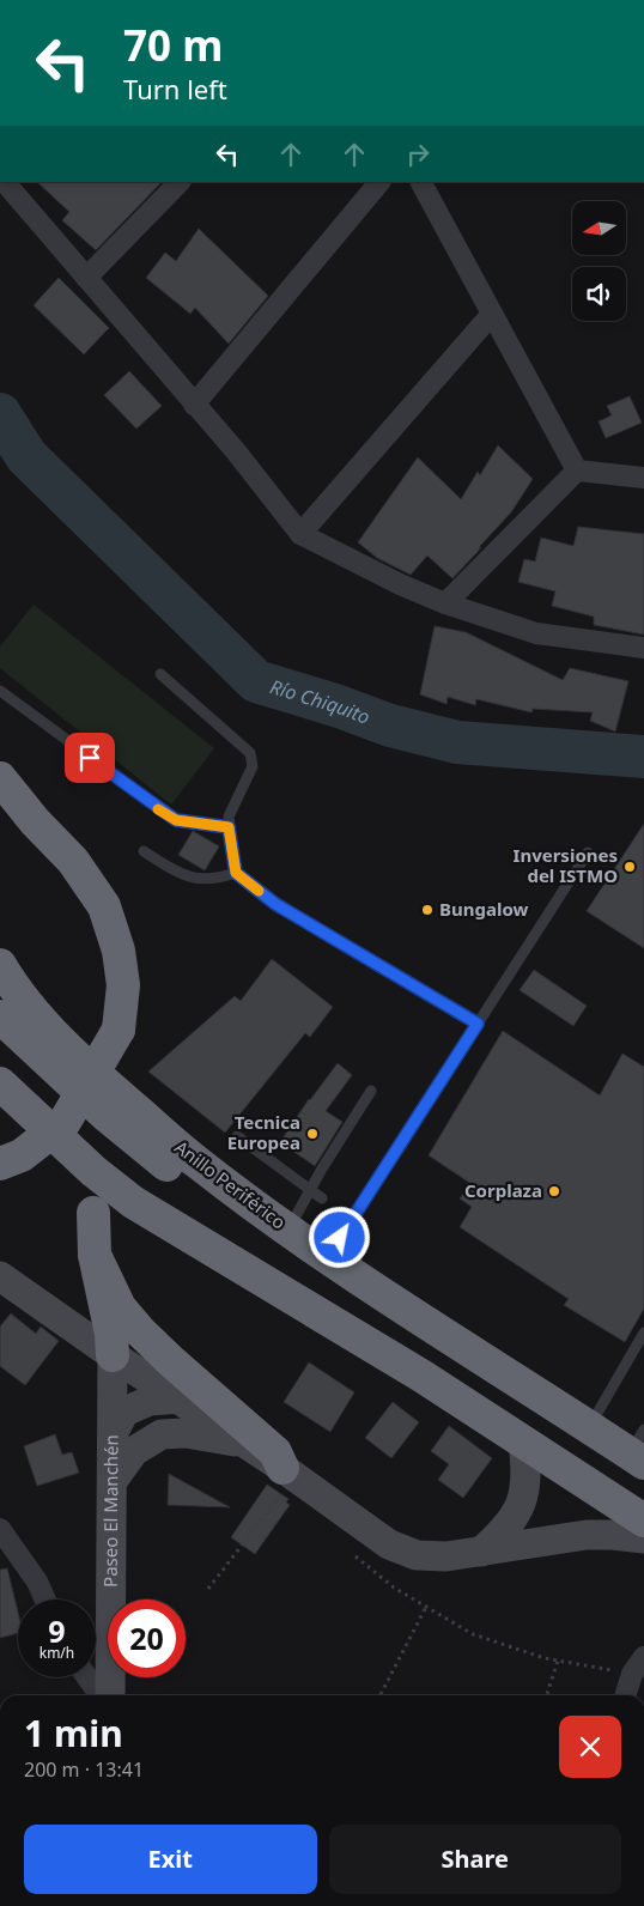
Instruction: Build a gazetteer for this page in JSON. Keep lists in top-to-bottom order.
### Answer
{
  "streets": {
    "highway": ["Anillo Periférico"],
    "main road": ["Paseo El Manchén"]
  },
  "water": ["Río Chiquito"],
  "places": [
    "Inversiones del ISTMO",
    "Bungalow",
    "Tecnica Europea",
    "Corplaza"
  ],
  "north": "left",
  "page": {
    "turn": ["70 m", "Turn left"],
    "speed": "9 km/h",
    "limit": "20",
    "heading": ["1 min", "200 m · 13:41"],
    "buttons": ["Exit", "Share"]
  }
}
